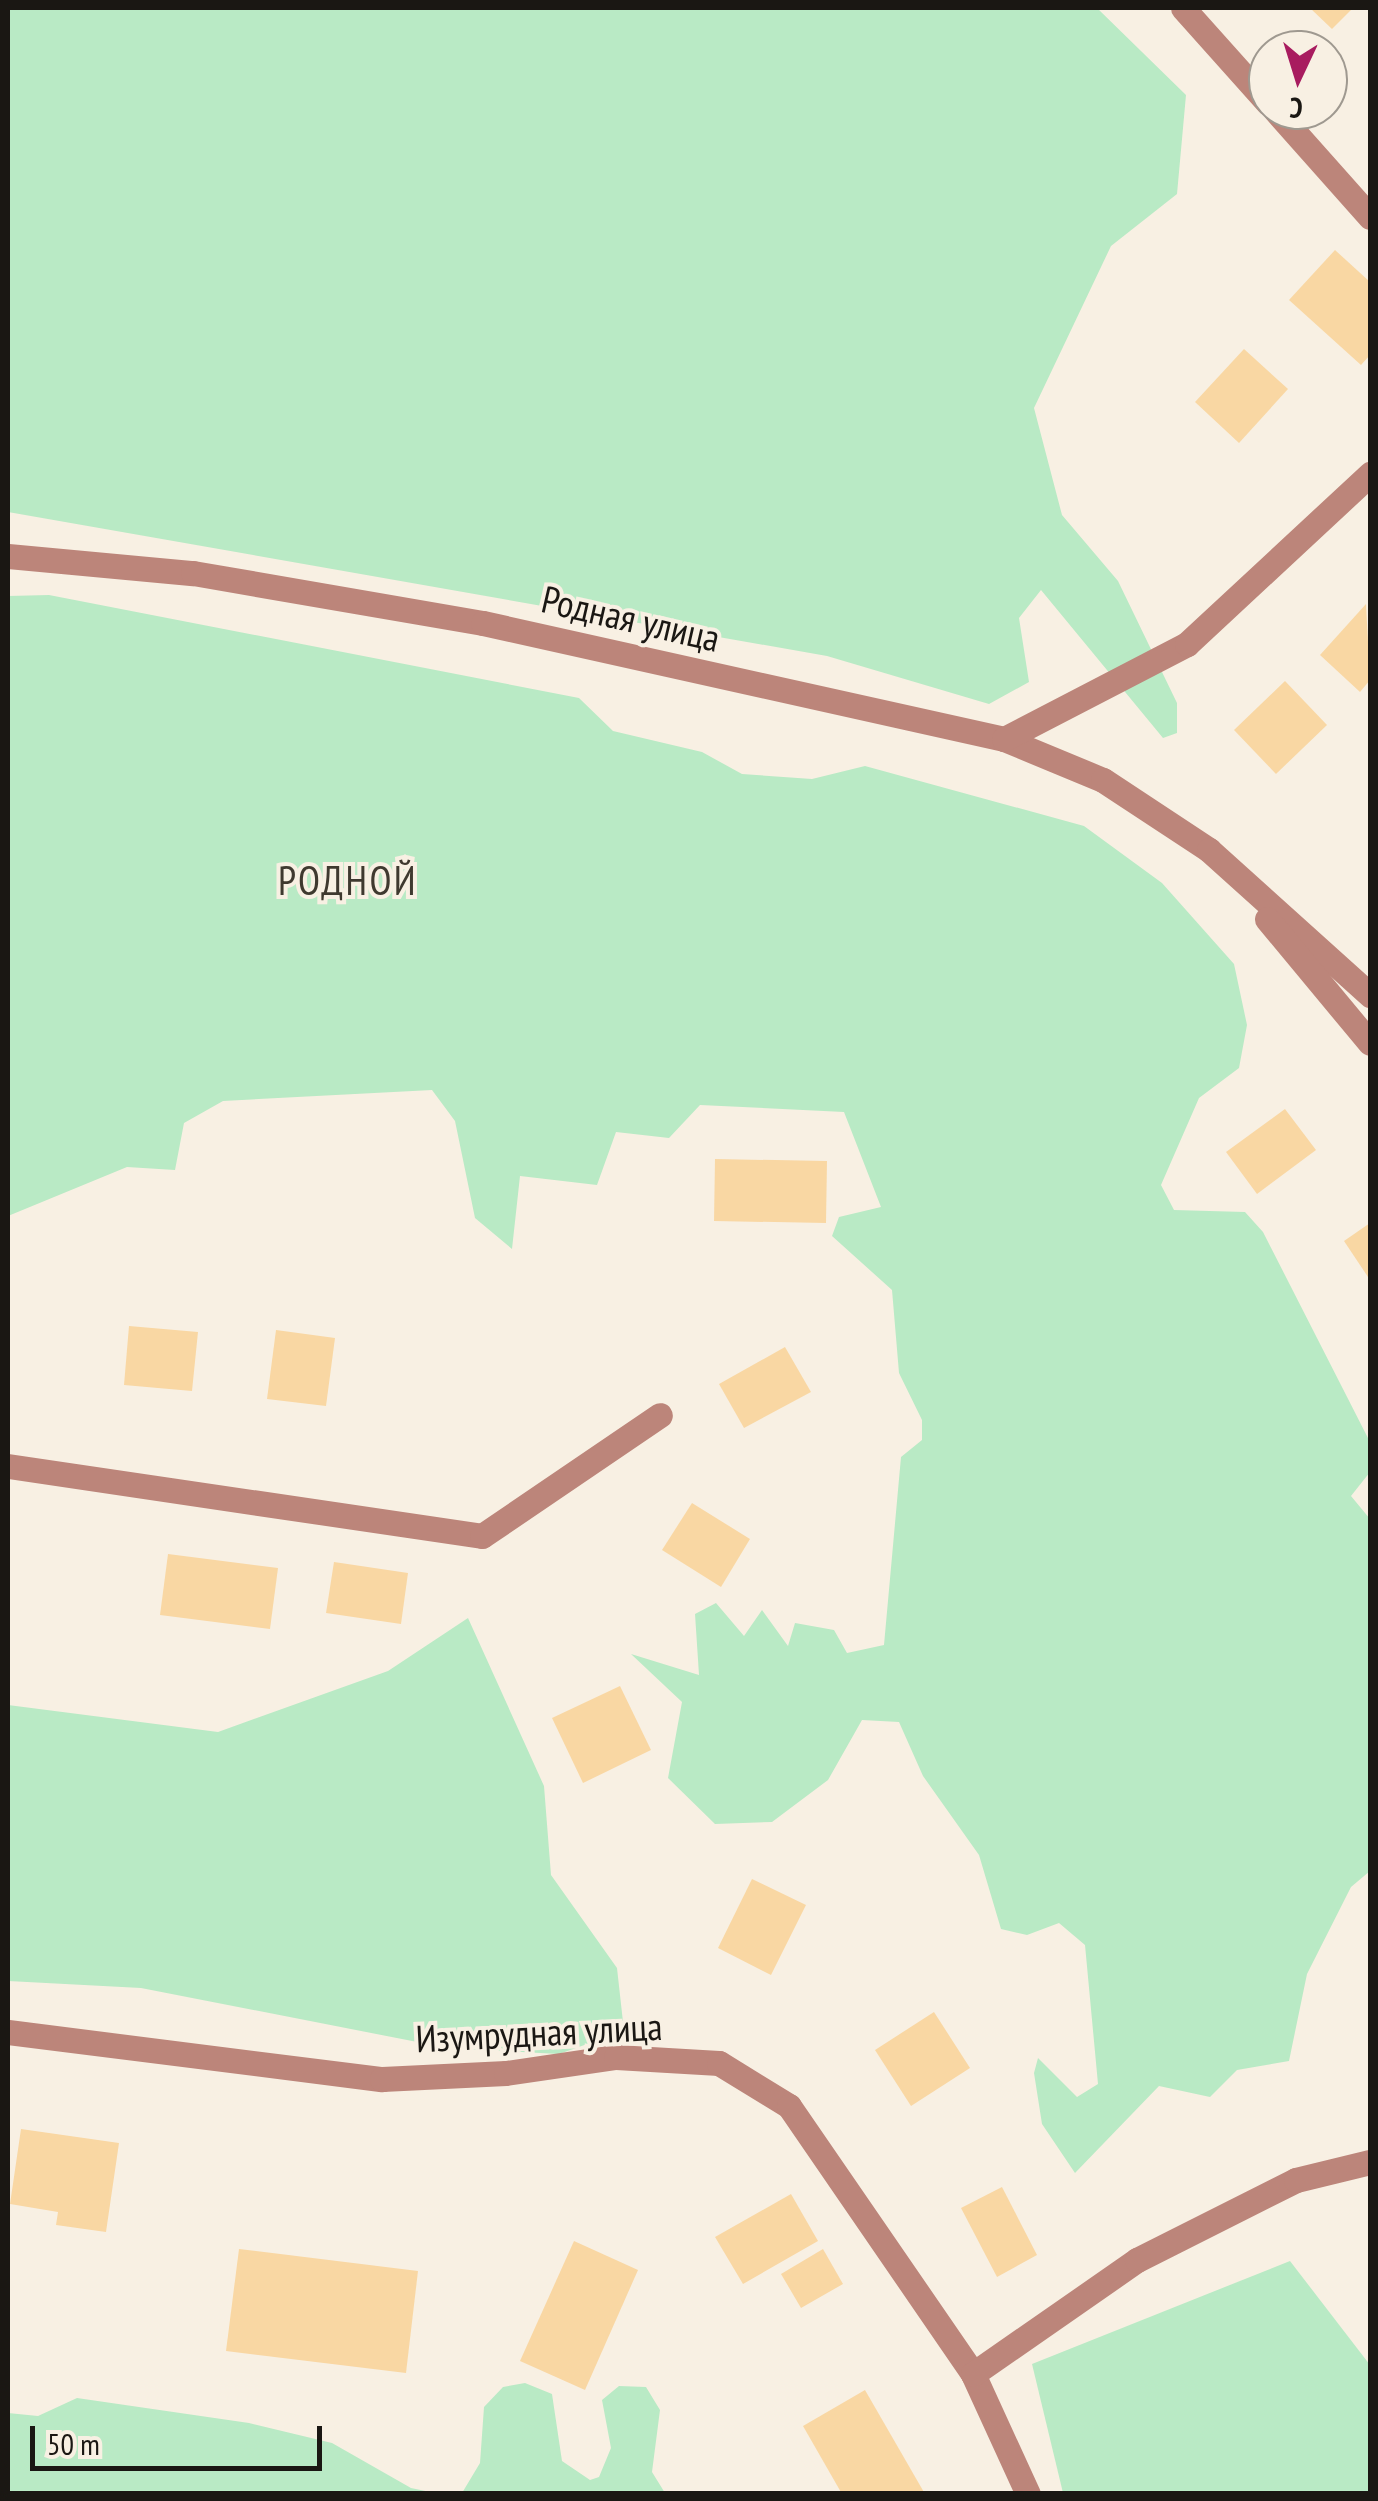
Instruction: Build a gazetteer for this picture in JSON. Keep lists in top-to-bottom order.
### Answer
{
  "streets": {
    "street": ["Родная улица", "Изумрудная улица"]
  },
  "districts": ["РОДНОЙ"],
  "scale_bar": "50 m",
  "north": "bottom"
}
